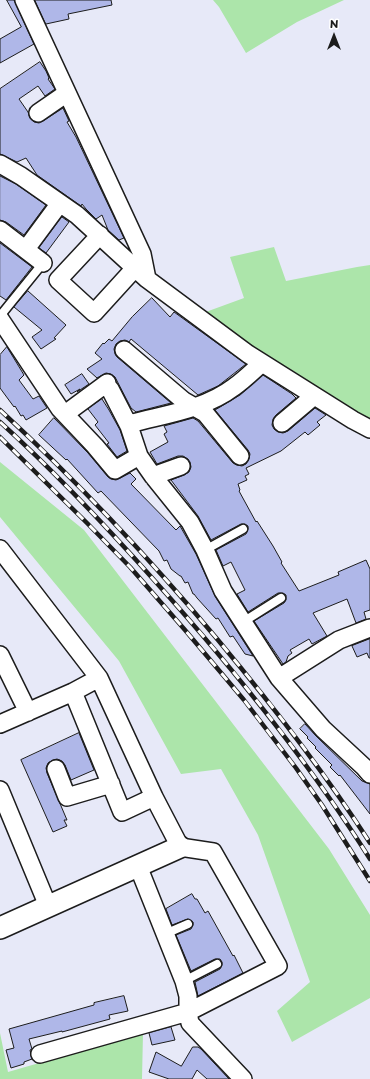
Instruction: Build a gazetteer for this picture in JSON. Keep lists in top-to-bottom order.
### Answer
{
  "north": "top"
}
